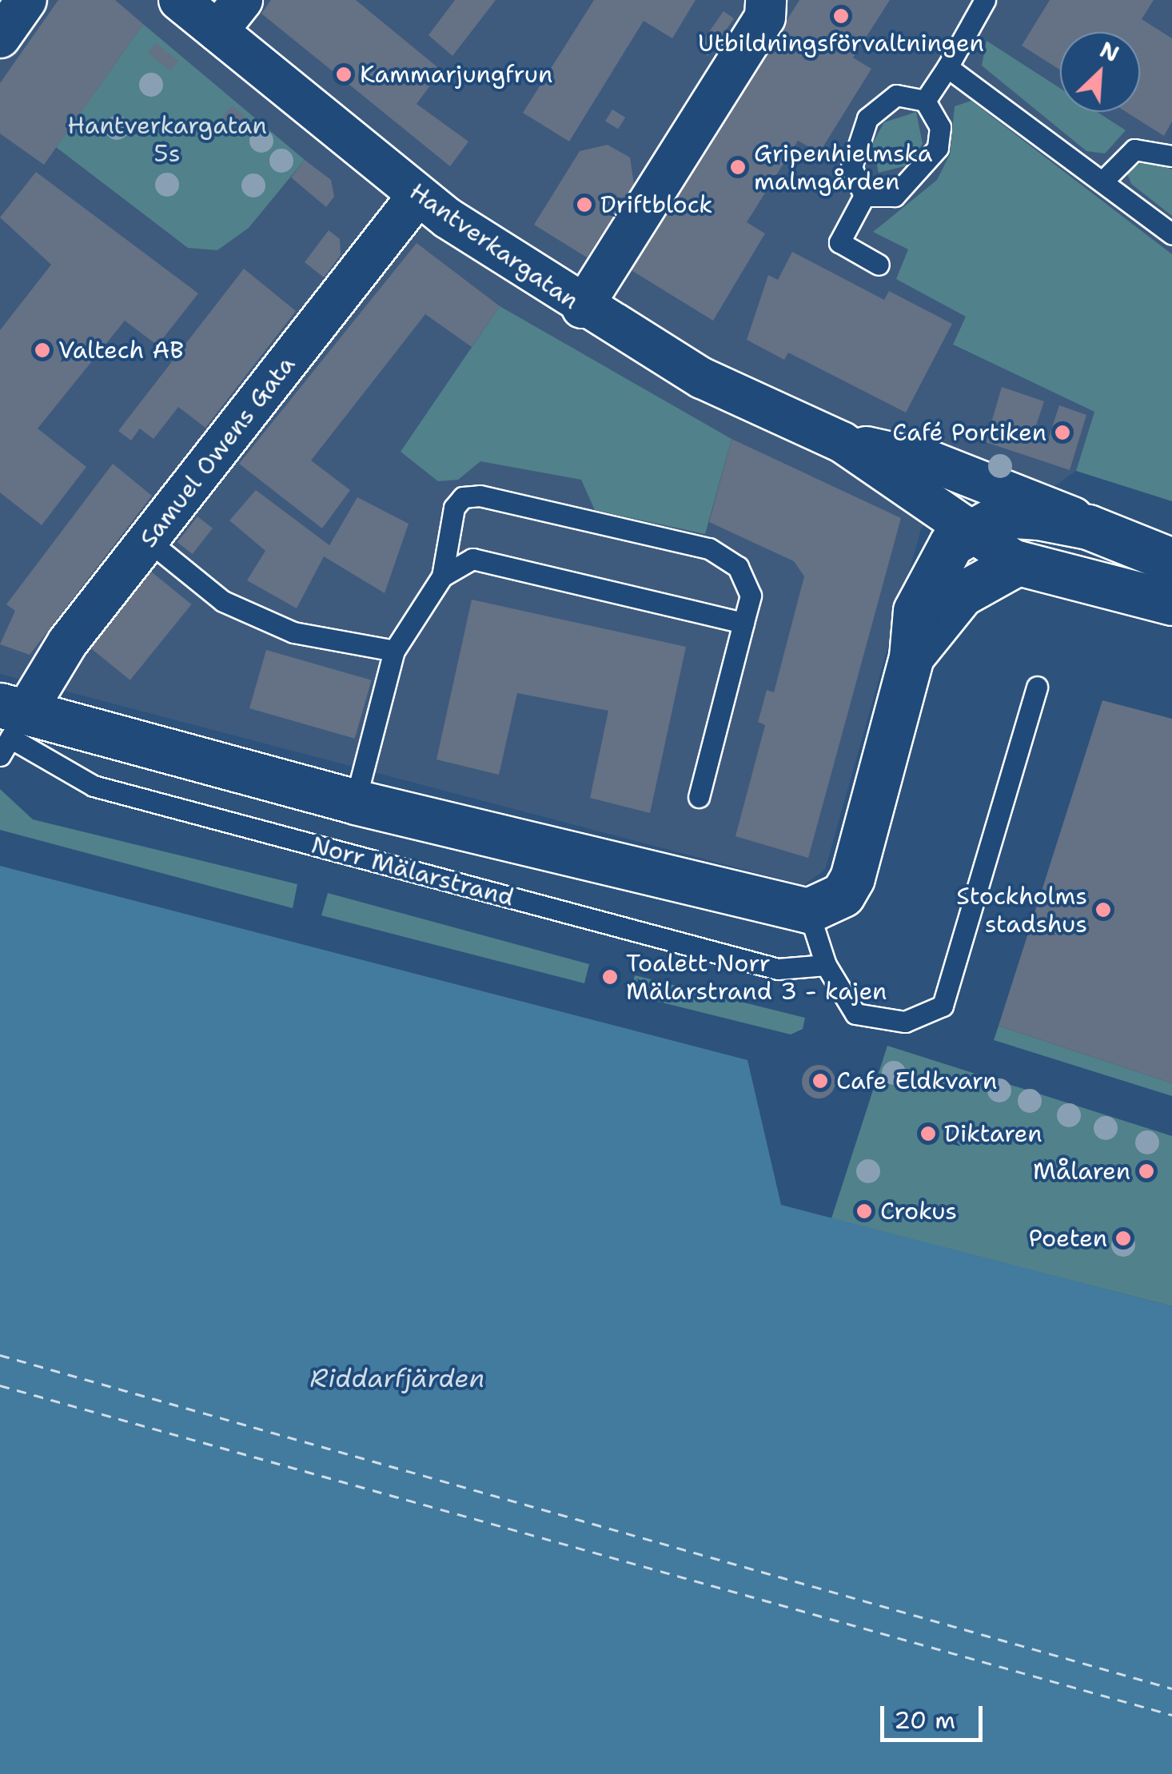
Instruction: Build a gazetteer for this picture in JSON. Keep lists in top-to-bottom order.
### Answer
{
  "streets": {
    "street": ["Hantverkargatan", "Samuel Owens Gata"],
    "lane": ["Norr Mälarstrand"]
  },
  "crossings": [
    ["Hantverkargatan", "Samuel Owens Gata"],
    ["Samuel Owens Gata", "Norr Mälarstrand"]
  ],
  "water": ["Riddarfjärden"],
  "parks": ["Hantverkargatan 5s"],
  "places": [
    "Utbildningsförvaltningen",
    "Kammarjungfrun",
    "Gripenhielmska malmgården",
    "Driftblock",
    "Valtech AB",
    "Café Portiken",
    "Stockholms stadshus",
    "Toalett Norr Mälarstrand 3 - kajen",
    "Cafe Eldkvarn",
    "Diktaren",
    "Målaren",
    "Crokus",
    "Poeten"
  ],
  "scale_bar": "20 m",
  "north": "top right"
}
